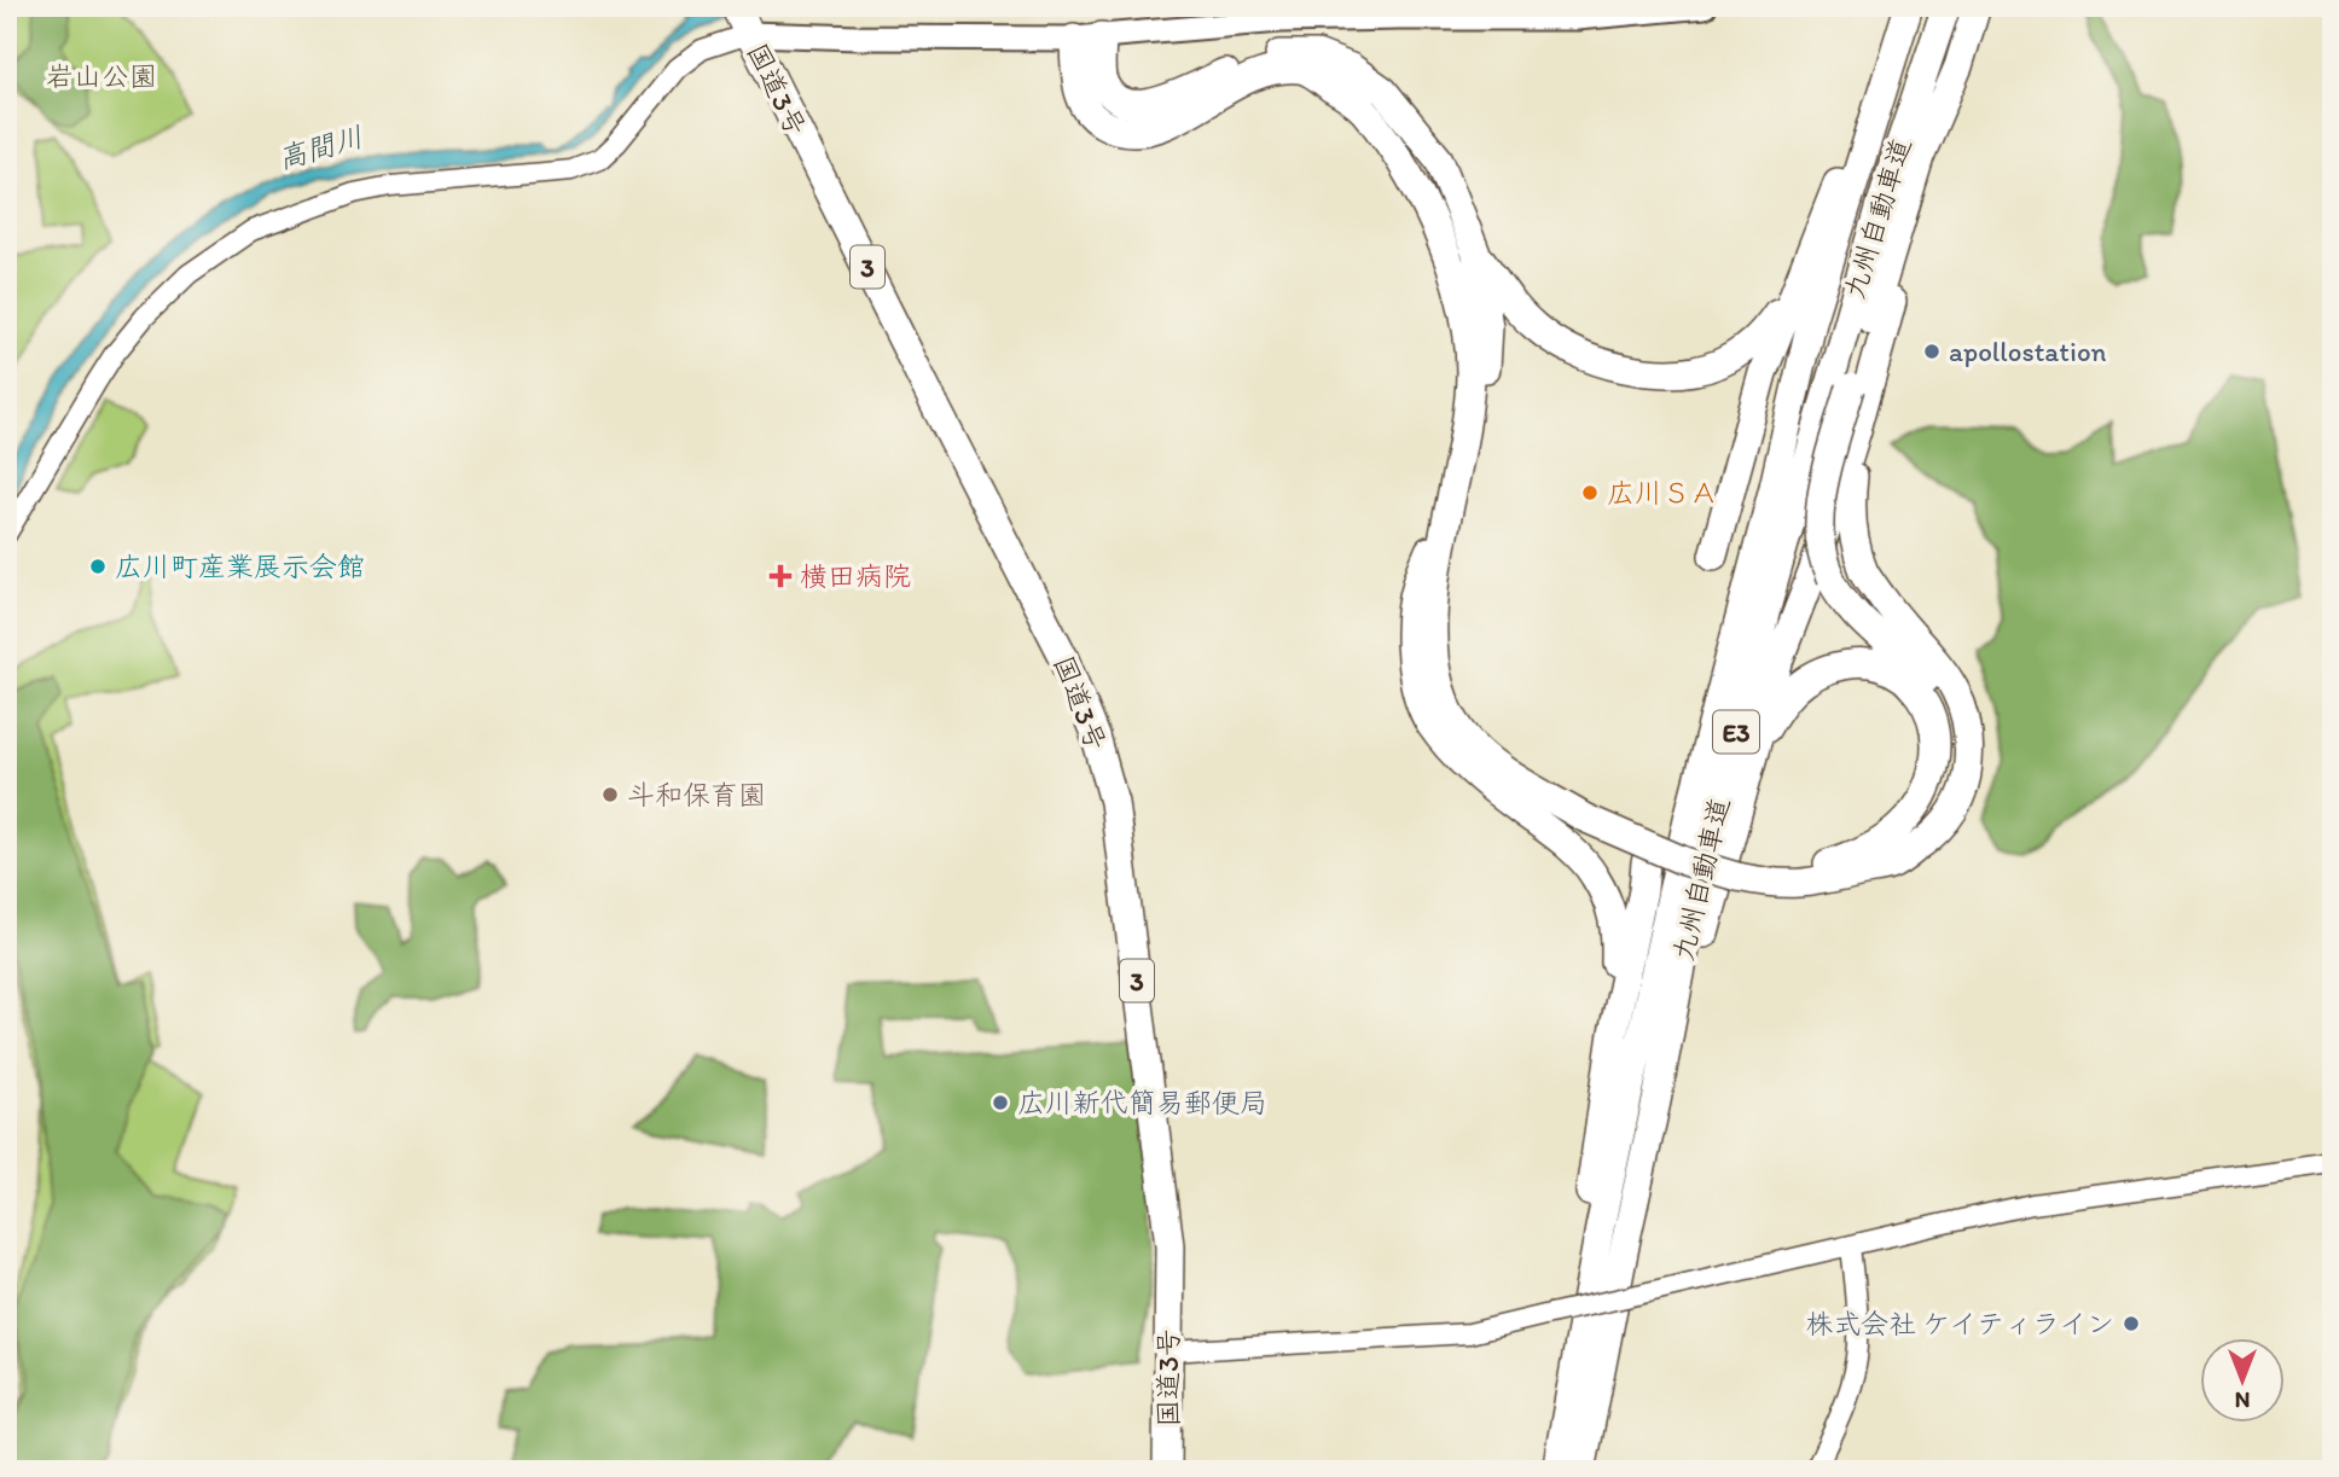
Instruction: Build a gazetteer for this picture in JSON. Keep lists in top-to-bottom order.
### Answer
{
  "streets": {
    "highway": [
      "国道3号",
      "九州自動車道",
      "3",
      "E3"
    ]
  },
  "water": ["高間川"],
  "parks": ["岩山公園"],
  "places": {
    "other": [
      "apollostation",
      "広川ＳＡ",
      "広川町産業展示会館",
      "斗和保育園",
      "広川新代簡易郵便局",
      "株式会社 ケイティライン"
    ],
    "health": ["横田病院"]
  },
  "north": "bottom"
}
